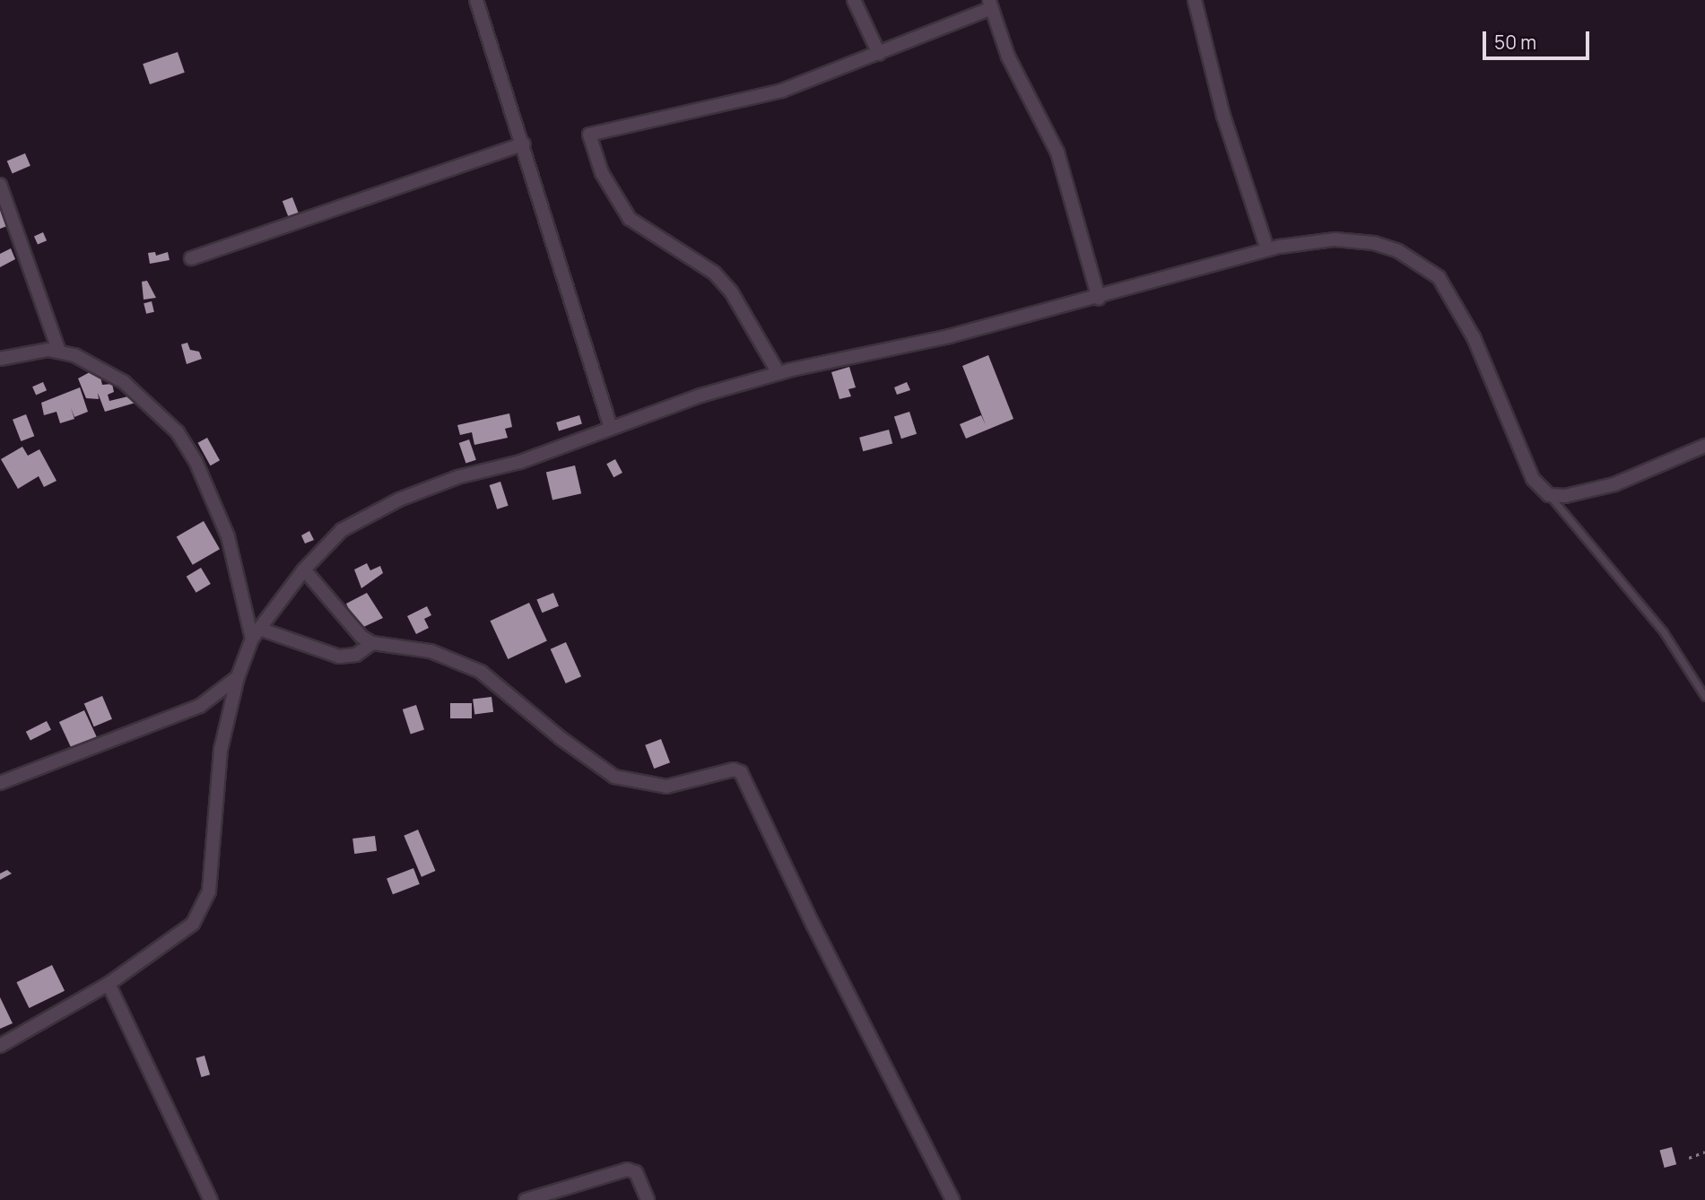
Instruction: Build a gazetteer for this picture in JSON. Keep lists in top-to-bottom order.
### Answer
{
  "scale_bar": "50 m"
}
